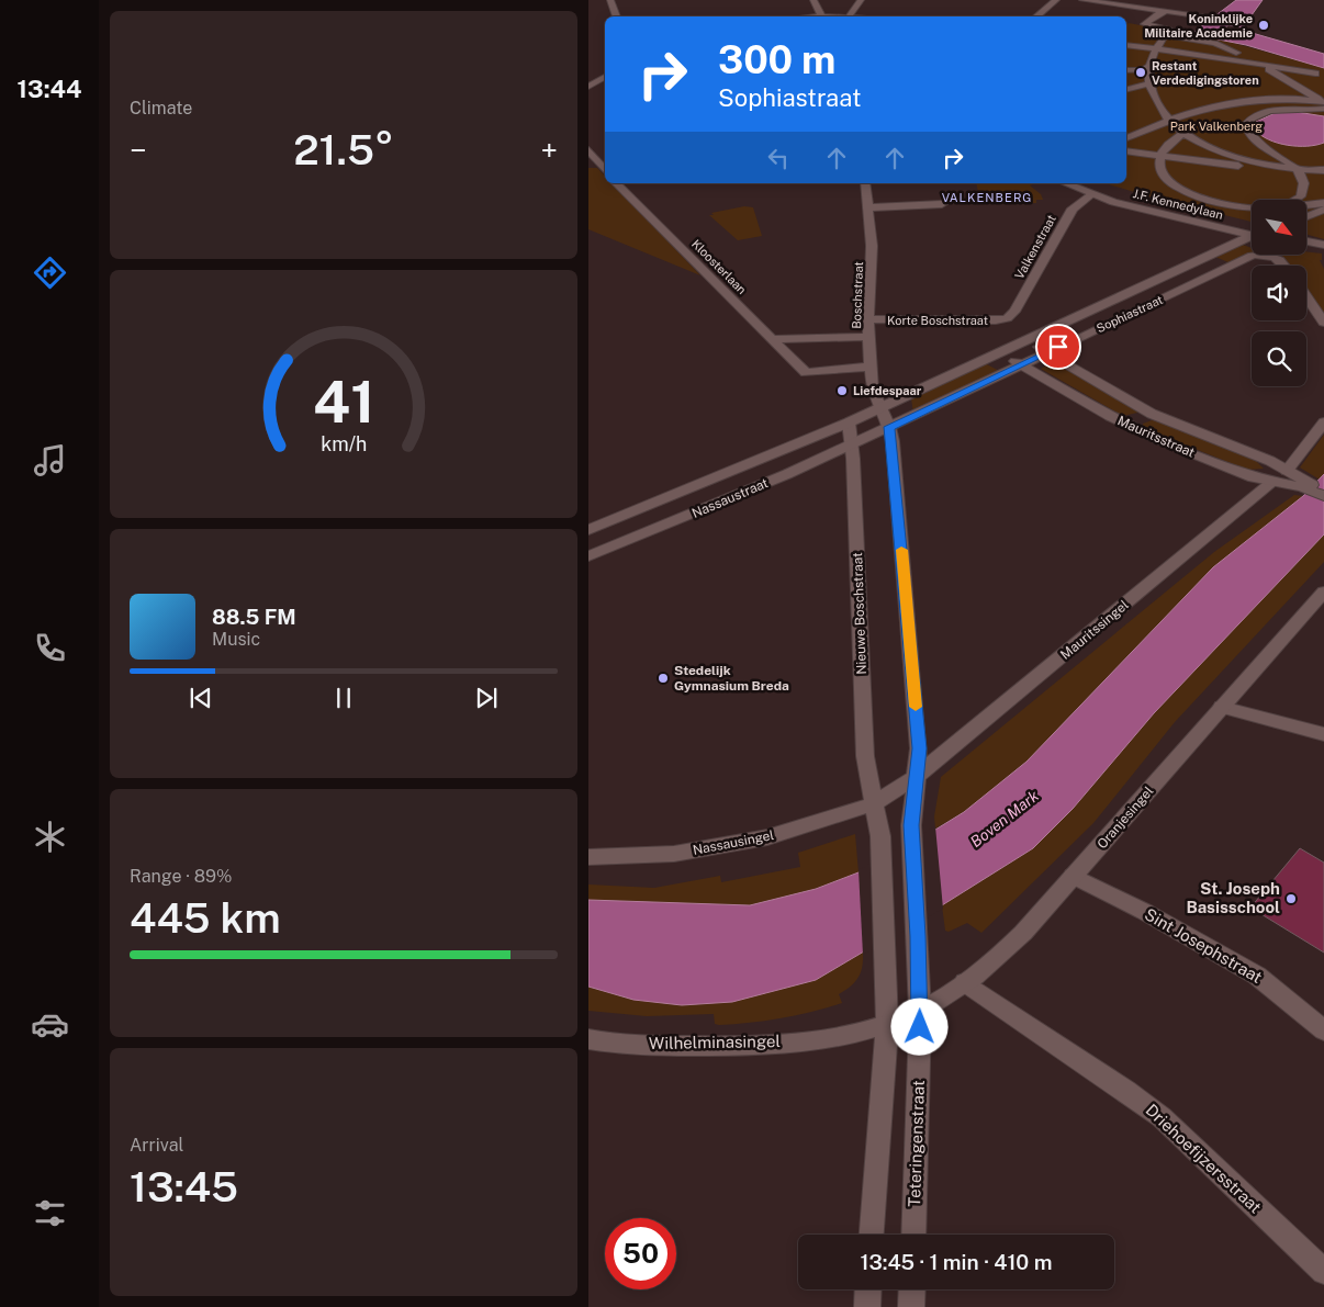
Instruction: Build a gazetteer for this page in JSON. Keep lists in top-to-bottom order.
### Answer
{
  "streets": {
    "street": [
      "J.F. Kennedylaan",
      "Valkenstraat",
      "Kloosterlaan",
      "Boschstraat",
      "Sophiastraat",
      "Korte Boschstraat",
      "Mauritsstraat",
      "Nassaustraat",
      "Nieuwe Boschstraat",
      "Mauritssingel",
      "Oranjesingel",
      "Nassausingel",
      "Sint Josephstraat",
      "Wilhelminasingel",
      "Teteringenstraat",
      "Driehoefijzersstraat"
    ]
  },
  "crossings": [
    ["J.F. Kennedylaan", "Valkenstraat"],
    ["Valkenstraat", "Korte Boschstraat"],
    ["Kloosterlaan", "Boschstraat"],
    ["Boschstraat", "Sophiastraat"],
    ["Boschstraat", "Korte Boschstraat"],
    ["Sophiastraat", "Mauritsstraat"],
    ["Sophiastraat", "Nassaustraat"],
    ["Mauritsstraat", "Mauritssingel"],
    ["Nassaustraat", "Nieuwe Boschstraat"],
    ["Nieuwe Boschstraat", "Oranjesingel"],
    ["Nieuwe Boschstraat", "Nassausingel"],
    ["Nieuwe Boschstraat", "Wilhelminasingel"],
    ["Nieuwe Boschstraat", "Teteringenstraat"],
    ["Oranjesingel", "Sint Josephstraat"],
    ["Oranjesingel", "Wilhelminasingel"],
    ["Oranjesingel", "Teteringenstraat"],
    ["Oranjesingel", "Driehoefijzersstraat"],
    ["Wilhelminasingel", "Teteringenstraat"]
  ],
  "districts": ["VALKENBERG"],
  "water": ["Boven Mark"],
  "parks": ["Park Valkenberg"],
  "places": [
    "Koninklijke Militaire Academie",
    "Restant Verdedigingstoren",
    "Liefdespaar",
    "Stedelijk Gymnasium Breda",
    "St. Joseph Basisschool"
  ],
  "north": "bottom right",
  "page": {
    "tabs": "13:44",
    "tile": [
      "Climate",
      ["Range · 89%", "445 km"],
      ["Arrival", "13:45"]
    ],
    "turn": ["300 m", "Sophiastraat"],
    "heat": ["−", "21.5°", "+"],
    "song": ["88.5 FM", "Music"],
    "limit": "50",
    "trip": "13:45 · 1 min · 410 m",
    "gauge": ["41", "km/h"]
  }
}
